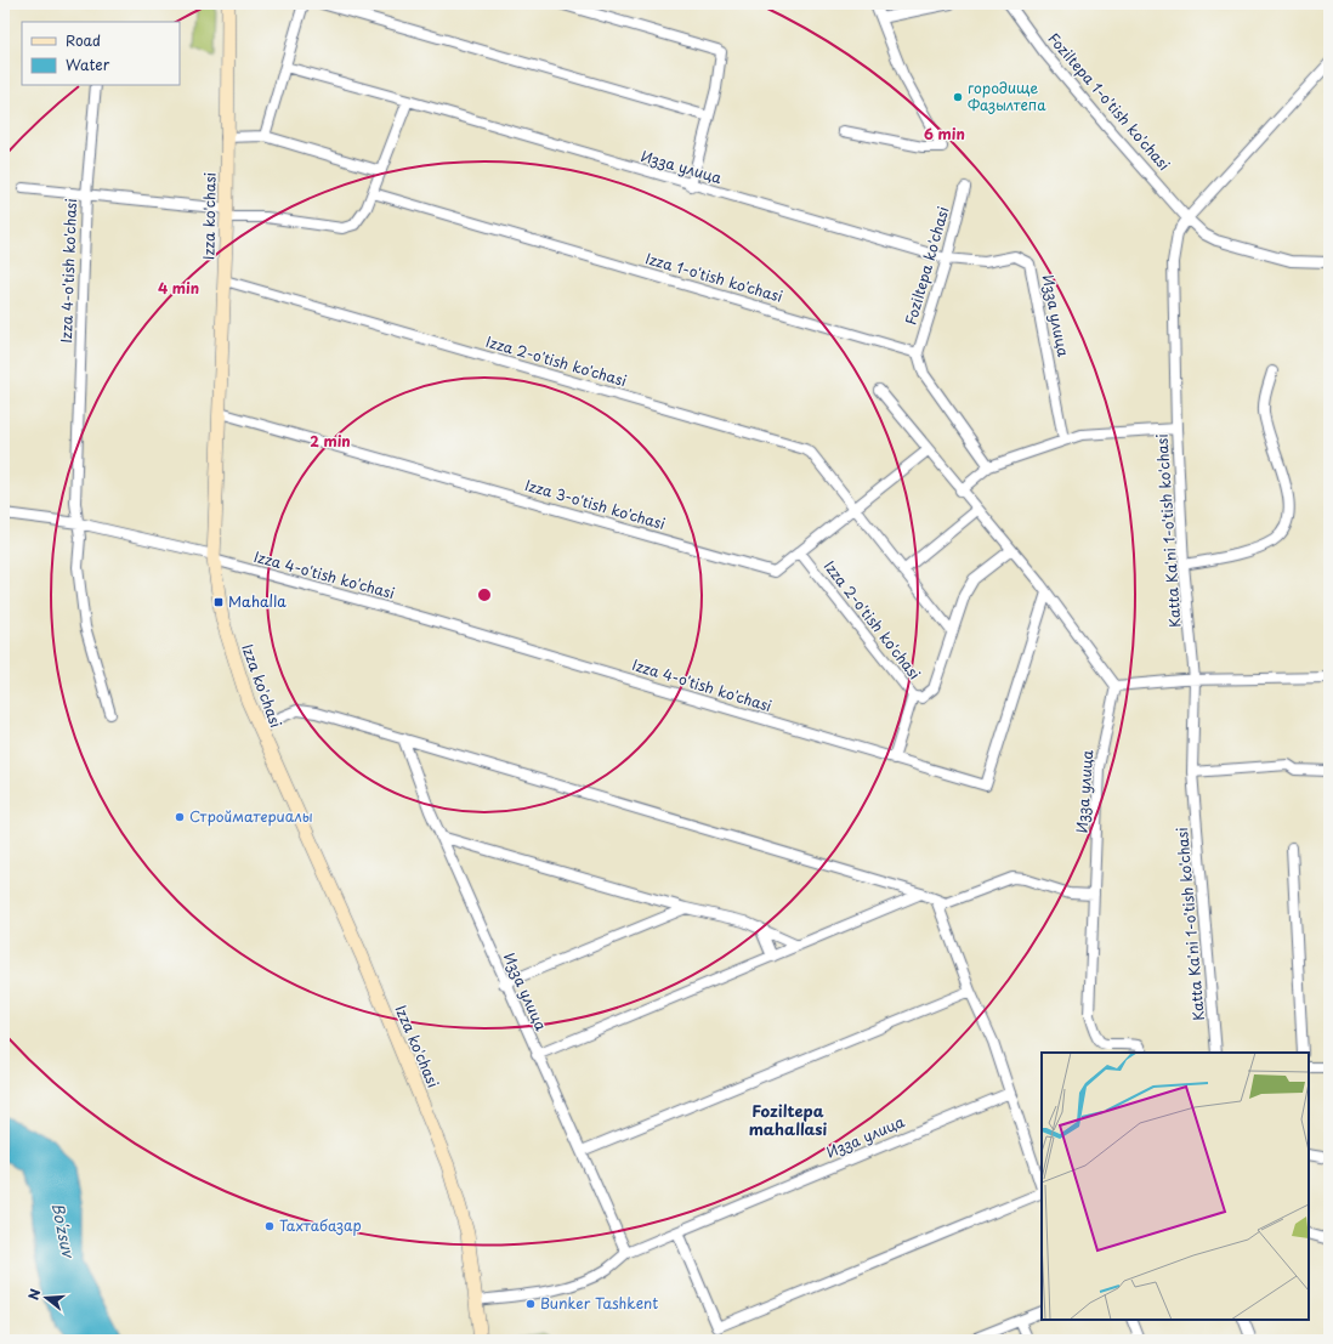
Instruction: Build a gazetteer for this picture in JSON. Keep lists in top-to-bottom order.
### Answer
{
  "streets": {
    "main road": ["Izza ko'chasi"],
    "street": [
      "Foziltepa 1-o'tish ko'chasi",
      "Изза улица",
      "Foziltepa ko'chasi",
      "Izza 4-o'tish ko'chasi",
      "Izza 1-o'tish ko'chasi",
      "Izza 2-o'tish ko'chasi",
      "Izza 3-o'tish ko'chasi",
      "Katta Ka'ni 1-o'tish ko'chasi"
    ]
  },
  "crossings": [
    ["Foziltepa 1-o'tish ko'chasi", "Katta Ka'ni 1-o'tish ko'chasi"],
    ["Изза улица", "Izza ko'chasi"],
    ["Изза улица", "Foziltepa ko'chasi"],
    ["Izza ko'chasi", "Izza 4-o'tish ko'chasi"],
    ["Izza ko'chasi", "Izza 2-o'tish ko'chasi"],
    ["Izza ko'chasi", "Izza 3-o'tish ko'chasi"],
    ["Foziltepa ko'chasi", "Izza 1-o'tish ko'chasi"],
    ["Izza 2-o'tish ko'chasi", "Izza 3-o'tish ko'chasi"]
  ],
  "districts": ["Foziltepa mahallasi"],
  "water": ["Boʻzsuv"],
  "places": {
    "other": [
      "городище Фазылтепа",
      "Стройматериалы",
      "Тахтабазар",
      "Bunker Tashkent"
    ],
    "transit": ["Mahalla"]
  },
  "legend": ["Road", "Water"],
  "north": "left",
  "rings": ["6 min", "4 min", "2 min"]
}
